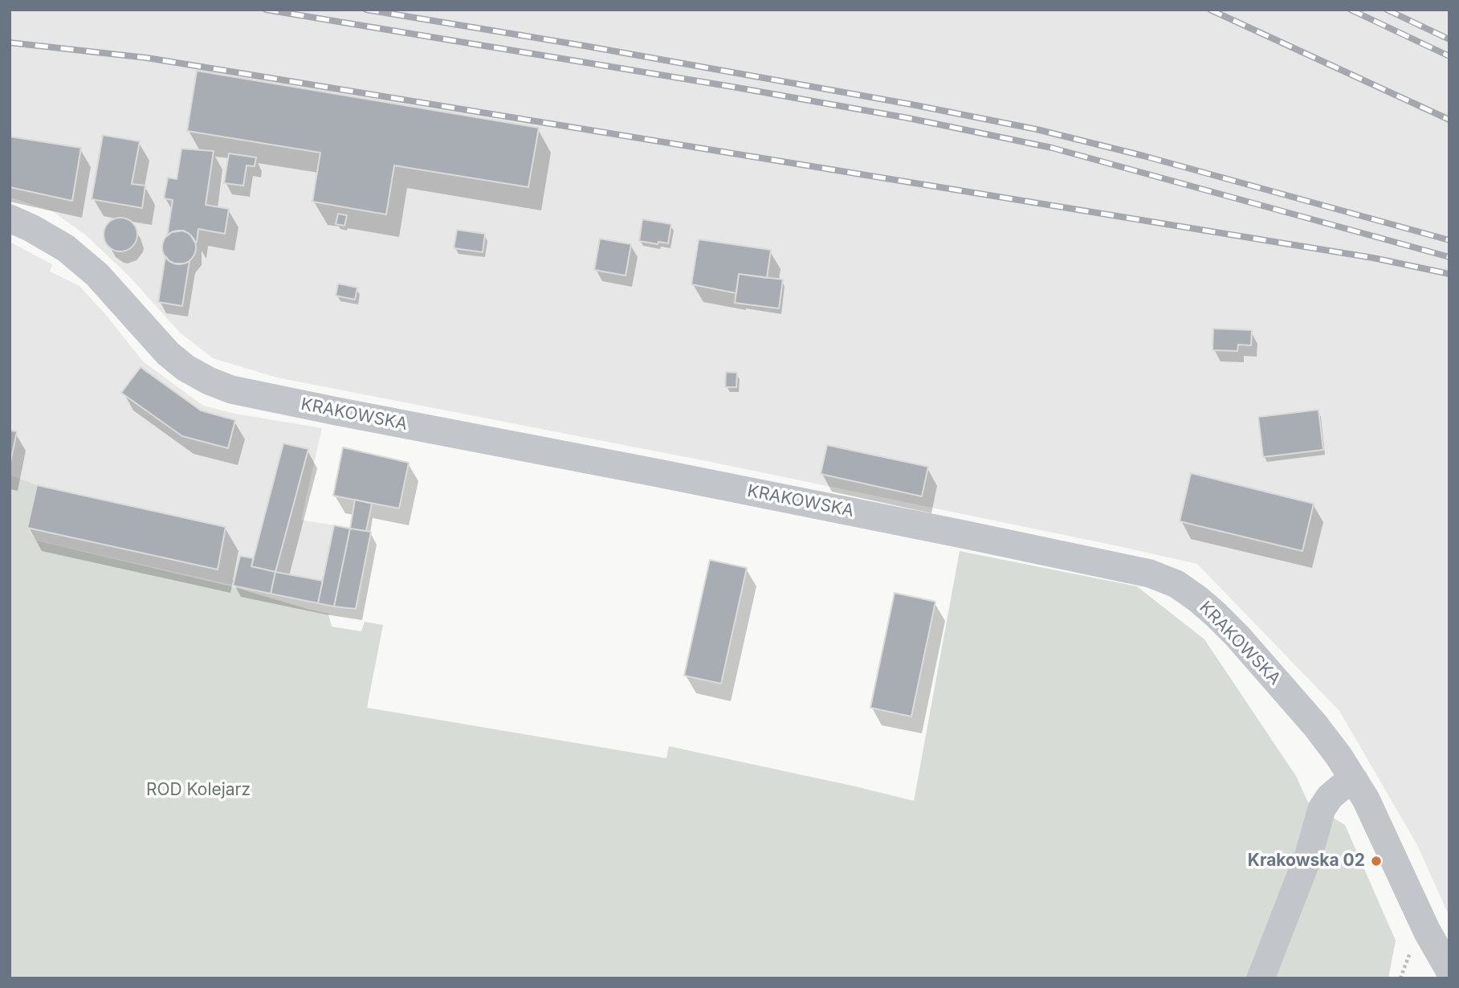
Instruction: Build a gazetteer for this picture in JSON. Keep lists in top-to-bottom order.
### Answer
{
  "streets": {
    "street": ["KRAKOWSKA"]
  },
  "parks": ["ROD Kolejarz"],
  "places": ["Krakowska 02"]
}
